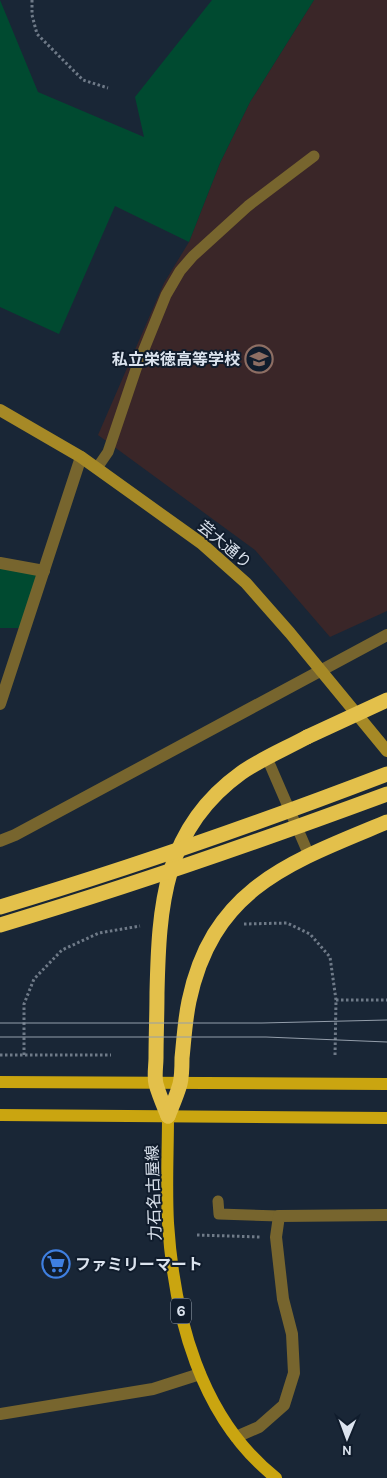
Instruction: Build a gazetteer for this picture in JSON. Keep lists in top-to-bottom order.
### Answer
{
  "streets": {
    "main road": ["力石名古屋線", "6"],
    "street": ["芸大通り"]
  },
  "places": {
    "school or university": ["私立栄徳高等学校"],
    "supermarket": ["ファミリーマート"]
  },
  "north": "bottom"
}
